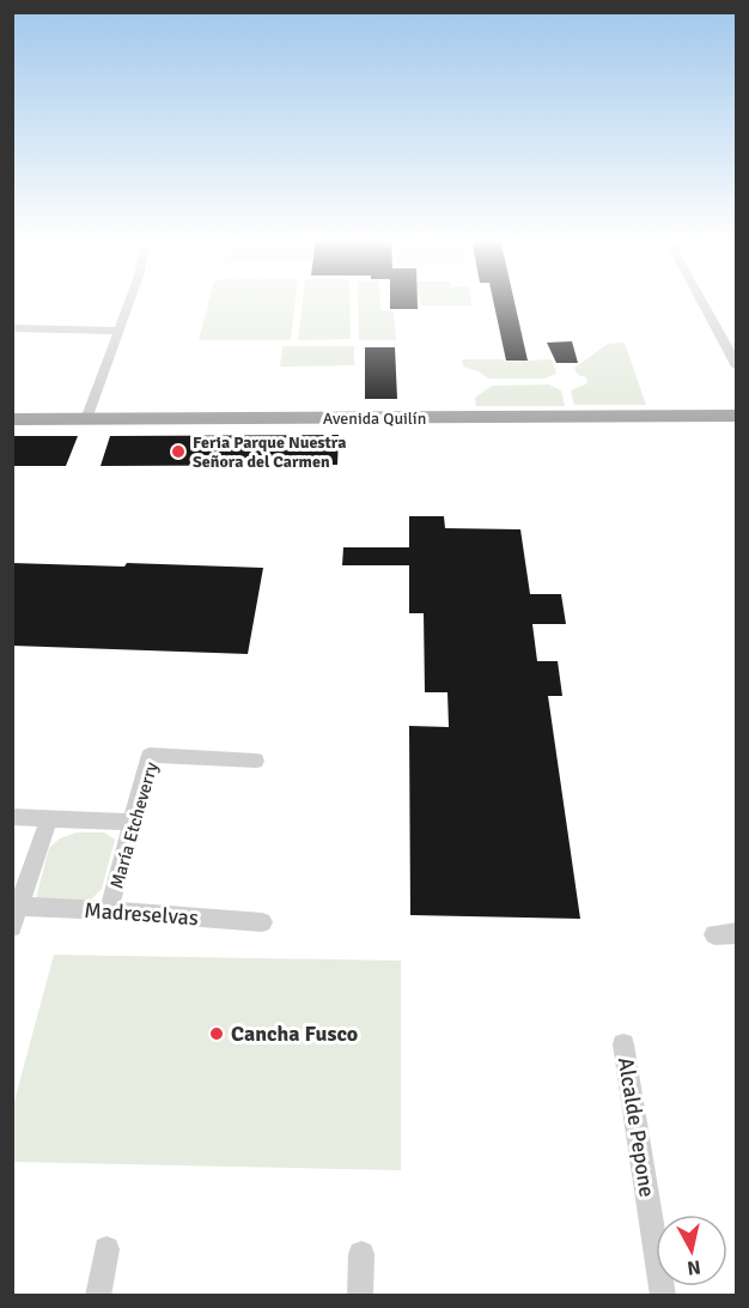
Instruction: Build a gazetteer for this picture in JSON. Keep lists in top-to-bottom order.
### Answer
{
  "streets": {
    "main road": ["Avenida Quilín"],
    "street": ["María Etcheverry", "Madreselvas", "Alcalde Pepone"]
  },
  "crossings": [
    ["María Etcheverry", "Madreselvas"]
  ],
  "places": ["Feria Parque Nuestra Señora del Carmen", "Cancha Fusco"],
  "north": "bottom"
}
